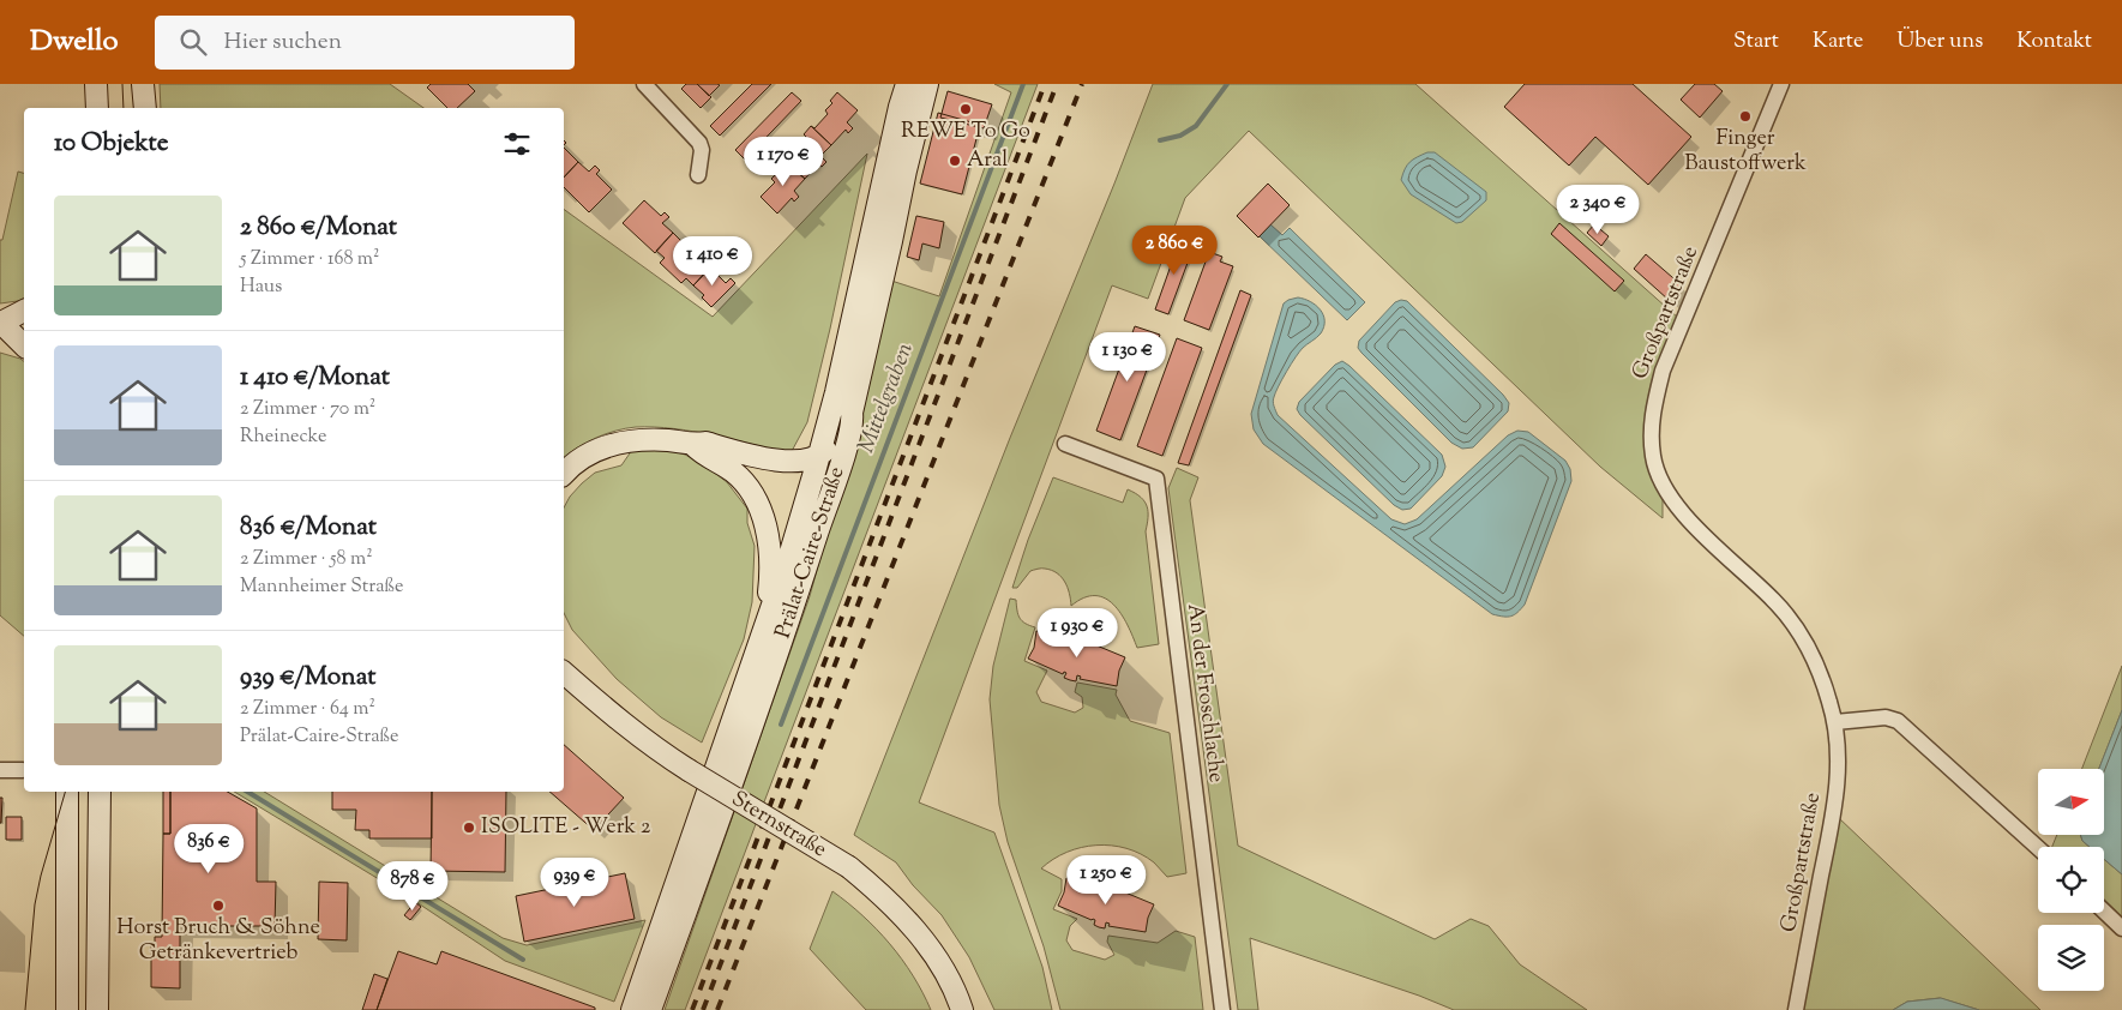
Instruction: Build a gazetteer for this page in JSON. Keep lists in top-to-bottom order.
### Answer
{
  "streets": {
    "street": [
      "Großpartstraße",
      "Prälat-Caire-Straße",
      "An der Froschlache",
      "Sternstraße"
    ]
  },
  "water": ["Mittelgraben"],
  "places": [
    "REWE To Go",
    "Finger Baustoffwerk",
    "Aral",
    "ISOLITE - Werk 2",
    "Horst Bruch & Söhne Getränkevertrieb"
  ],
  "north": "right",
  "page": {
    "header": "Dwello",
    "search": "Hier suchen",
    "nav": [
      "Start",
      "Karte",
      "Über uns",
      "Kontakt"
    ],
    "heading": "10 Objekte",
    "price": [
      "1 170 €",
      "2 340 €",
      "2 860 €",
      "1 410 €",
      "1 130 €",
      "1 930 €",
      "836 €",
      "1 250 €",
      "939 €",
      "878 €"
    ],
    "list": [
      {
        "name": "2 860 €/Monat",
        "note": "5 Zimmer · 168 m² · Haus"
      },
      {
        "name": "1 410 €/Monat",
        "note": "2 Zimmer · 70 m² · Rheinecke"
      },
      {
        "name": "836 €/Monat",
        "note": "2 Zimmer · 58 m² · Mannheimer Straße"
      },
      {
        "name": "939 €/Monat",
        "note": "2 Zimmer · 64 m² · Prälat-Caire-Straße"
      }
    ]
  }
}
